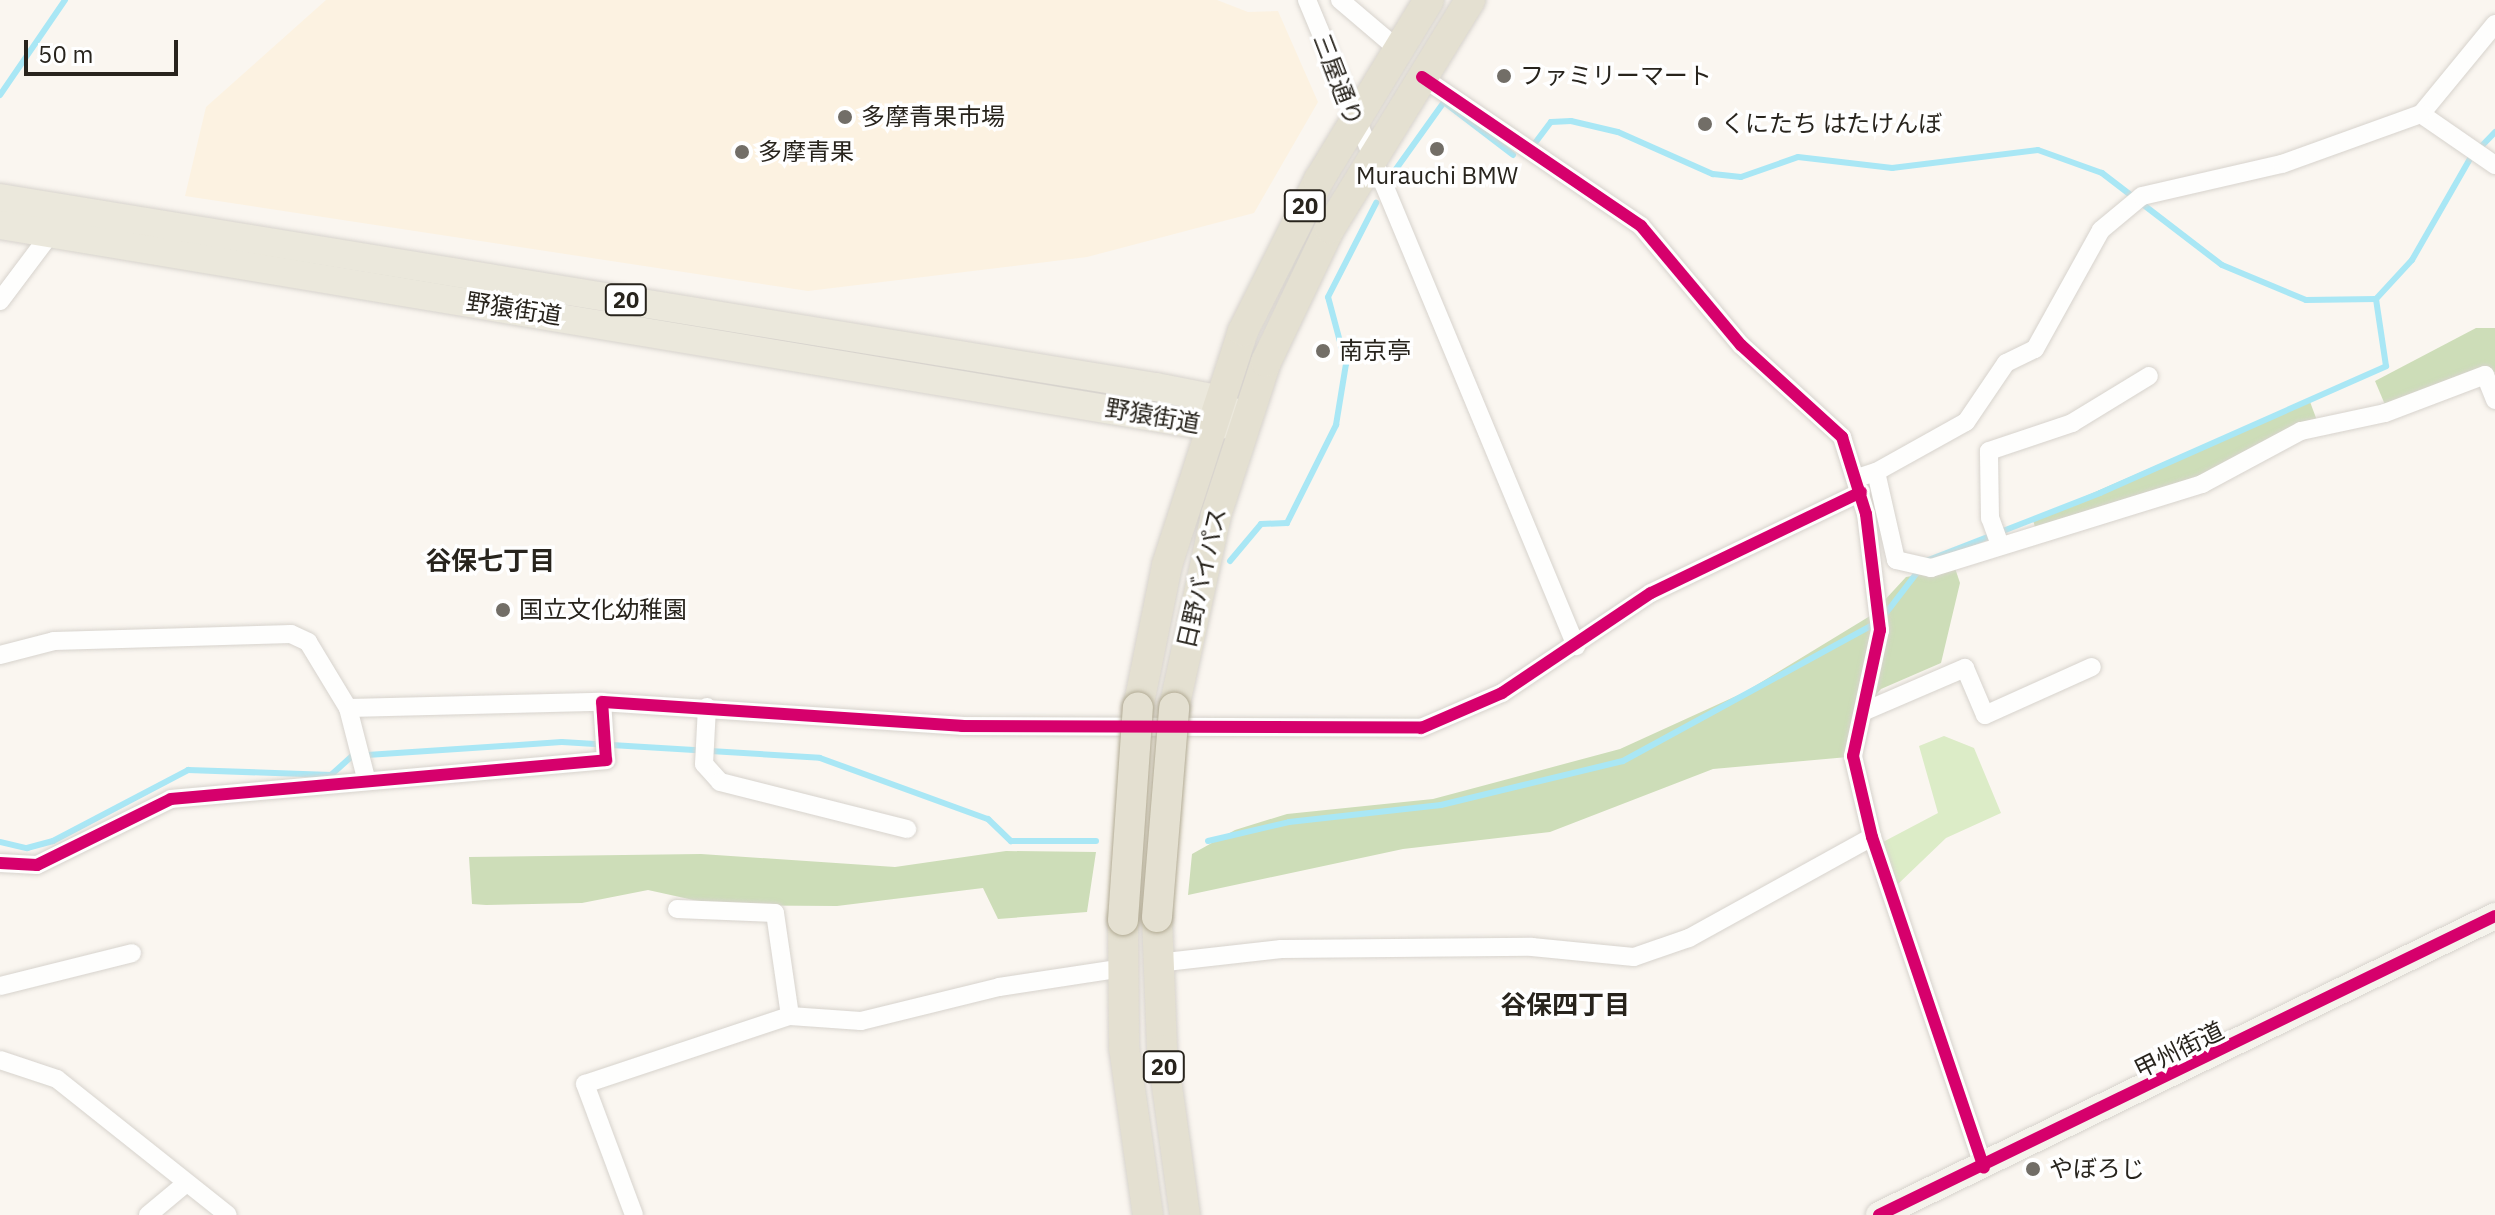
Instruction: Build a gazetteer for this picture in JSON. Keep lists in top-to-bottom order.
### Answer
{
  "streets": {
    "highway": ["20", "日野バイパス"],
    "main road": ["野猿街道", "甲州街道"],
    "street": ["三屋通り"]
  },
  "crossings": [
    ["三屋通り", "日野バイパス"],
    ["野猿街道", "日野バイパス"]
  ],
  "districts": ["谷保七丁目", "谷保四丁目"],
  "places": [
    "ファミリーマート",
    "多摩青果市場",
    "くにたち はたけんぼ",
    "Murauchi BMW",
    "多摩青果",
    "南京亭",
    "国立文化幼稚園",
    "やぼろじ"
  ],
  "scale_bar": "50 m"
}
